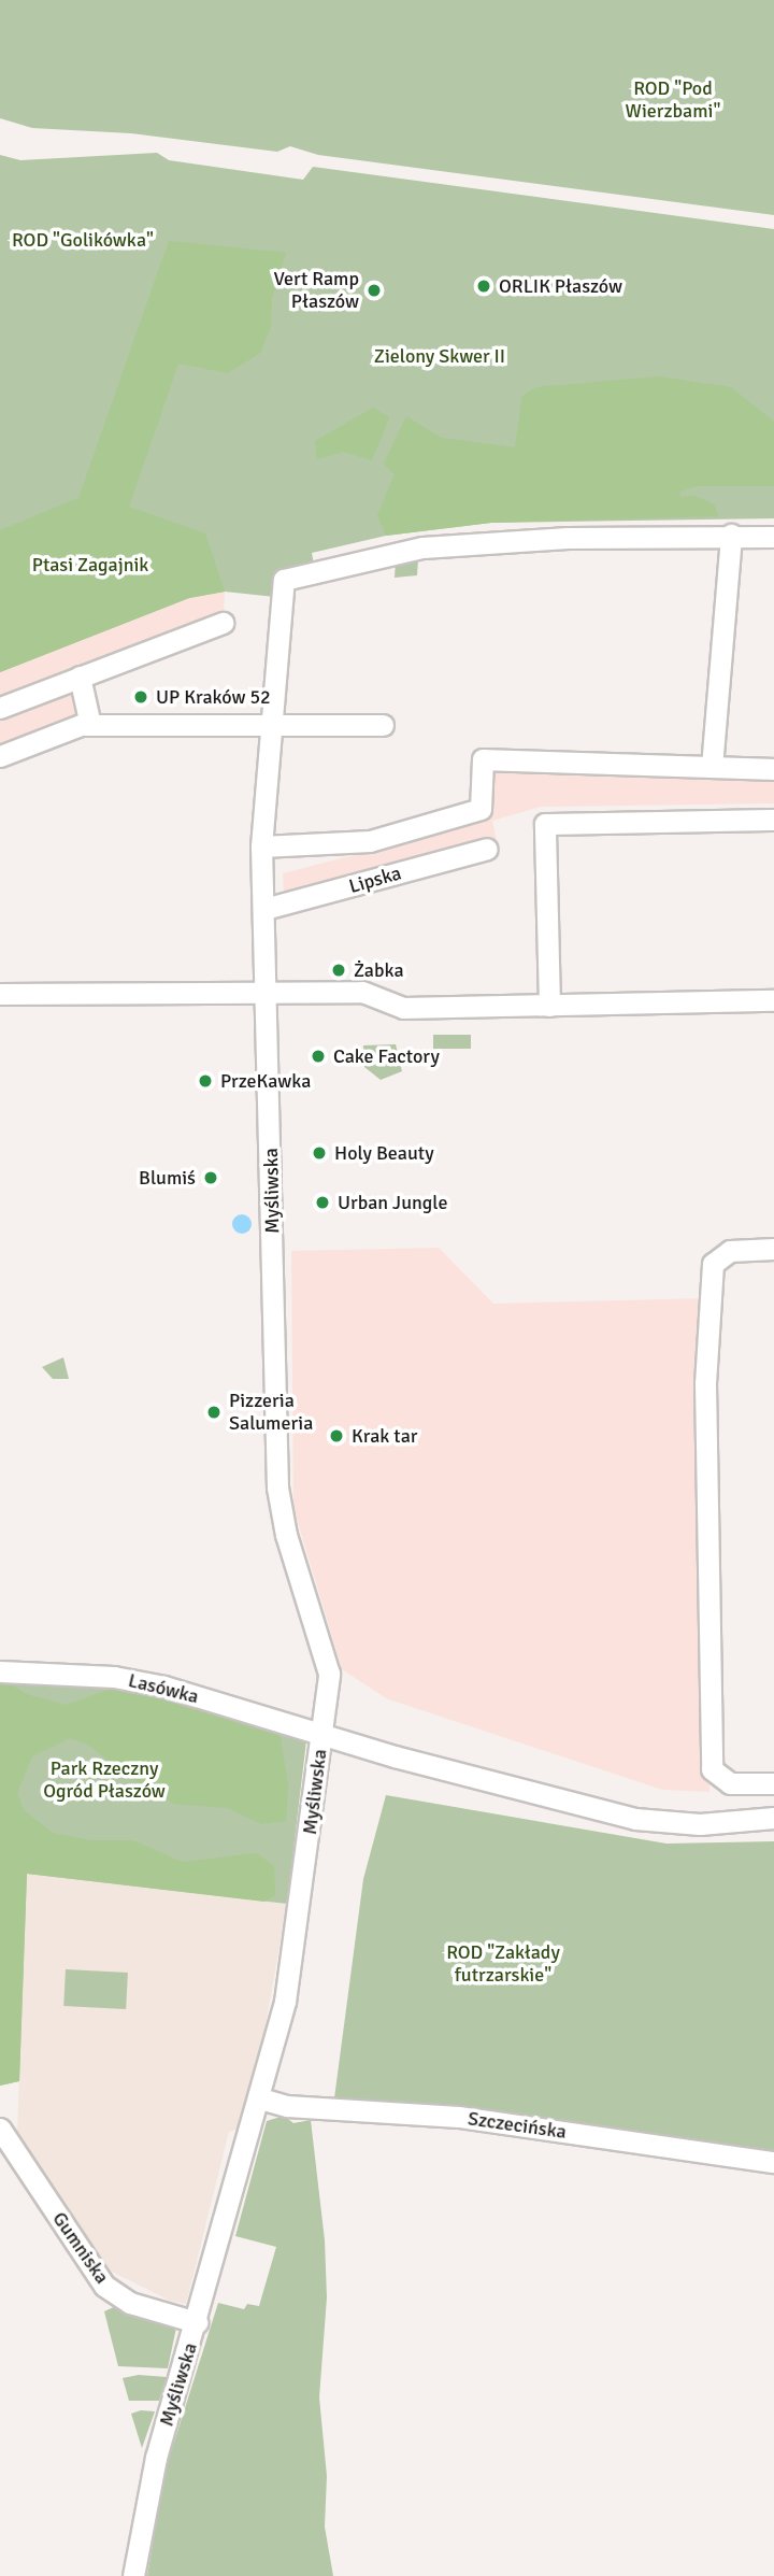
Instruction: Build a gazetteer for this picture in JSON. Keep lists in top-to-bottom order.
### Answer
{
  "streets": {
    "street": [
      "Lipska",
      "Myśliwska",
      "Lasówka",
      "Szczecińska",
      "Gumniska"
    ]
  },
  "crossings": [
    ["Lipska", "Myśliwska"],
    ["Myśliwska", "Lasówka"],
    ["Myśliwska", "Szczecińska"],
    ["Myśliwska", "Gumniska"]
  ],
  "parks": [
    "ROD \"Pod Wierzbami\"",
    "ROD \"Golikówka\"",
    "Zielony Skwer II",
    "Ptasi Zagajnik",
    "Park Rzeczny Ogród Płaszów",
    "ROD \"Zakłady futrzarskie\""
  ],
  "places": [
    "ORLIK Płaszów",
    "Vert Ramp Płaszów",
    "UP Kraków 52",
    "Żabka",
    "Cake Factory",
    "PrzeKawka",
    "Holy Beauty",
    "Blumiś",
    "Urban Jungle",
    "Pizzeria Salumeria",
    "Krak tar"
  ]
}
